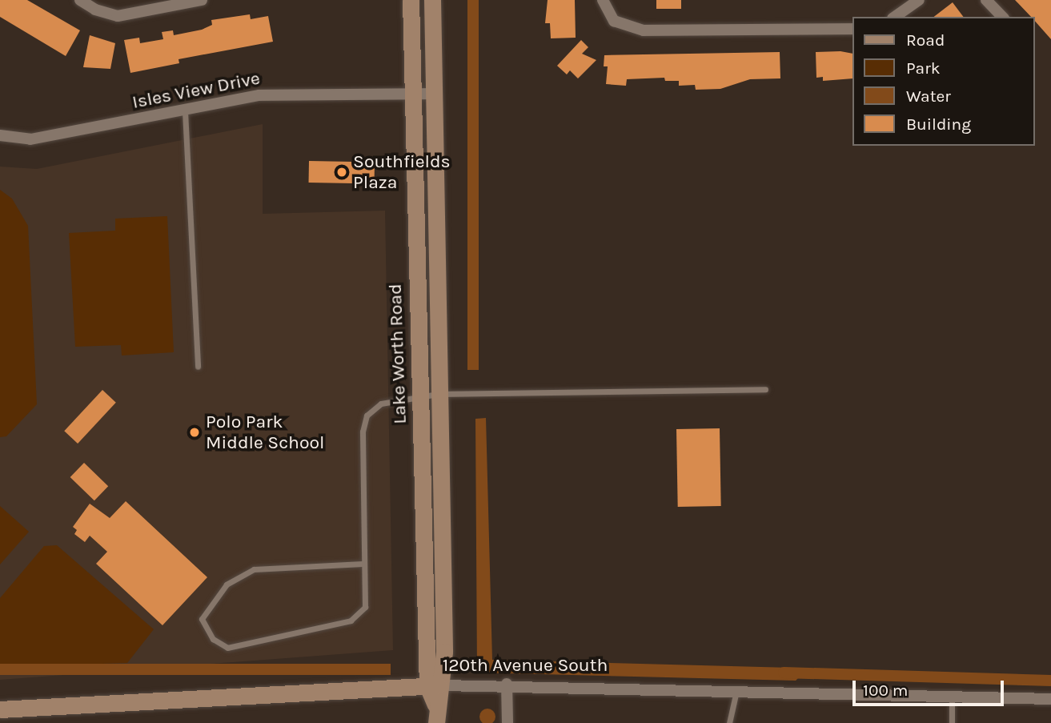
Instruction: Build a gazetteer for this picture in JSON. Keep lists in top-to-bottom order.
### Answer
{
  "streets": {
    "street": ["Isles View Drive", "Lake Worth Road", "120th Avenue South"]
  },
  "crossings": [
    ["Isles View Drive", "Lake Worth Road"],
    ["Lake Worth Road", "120th Avenue South"]
  ],
  "places": ["Southfields Plaza", "Polo Park Middle School"],
  "legend": [
    "Road",
    "Park",
    "Water",
    "Building"
  ],
  "scale_bar": "100 m"
}
